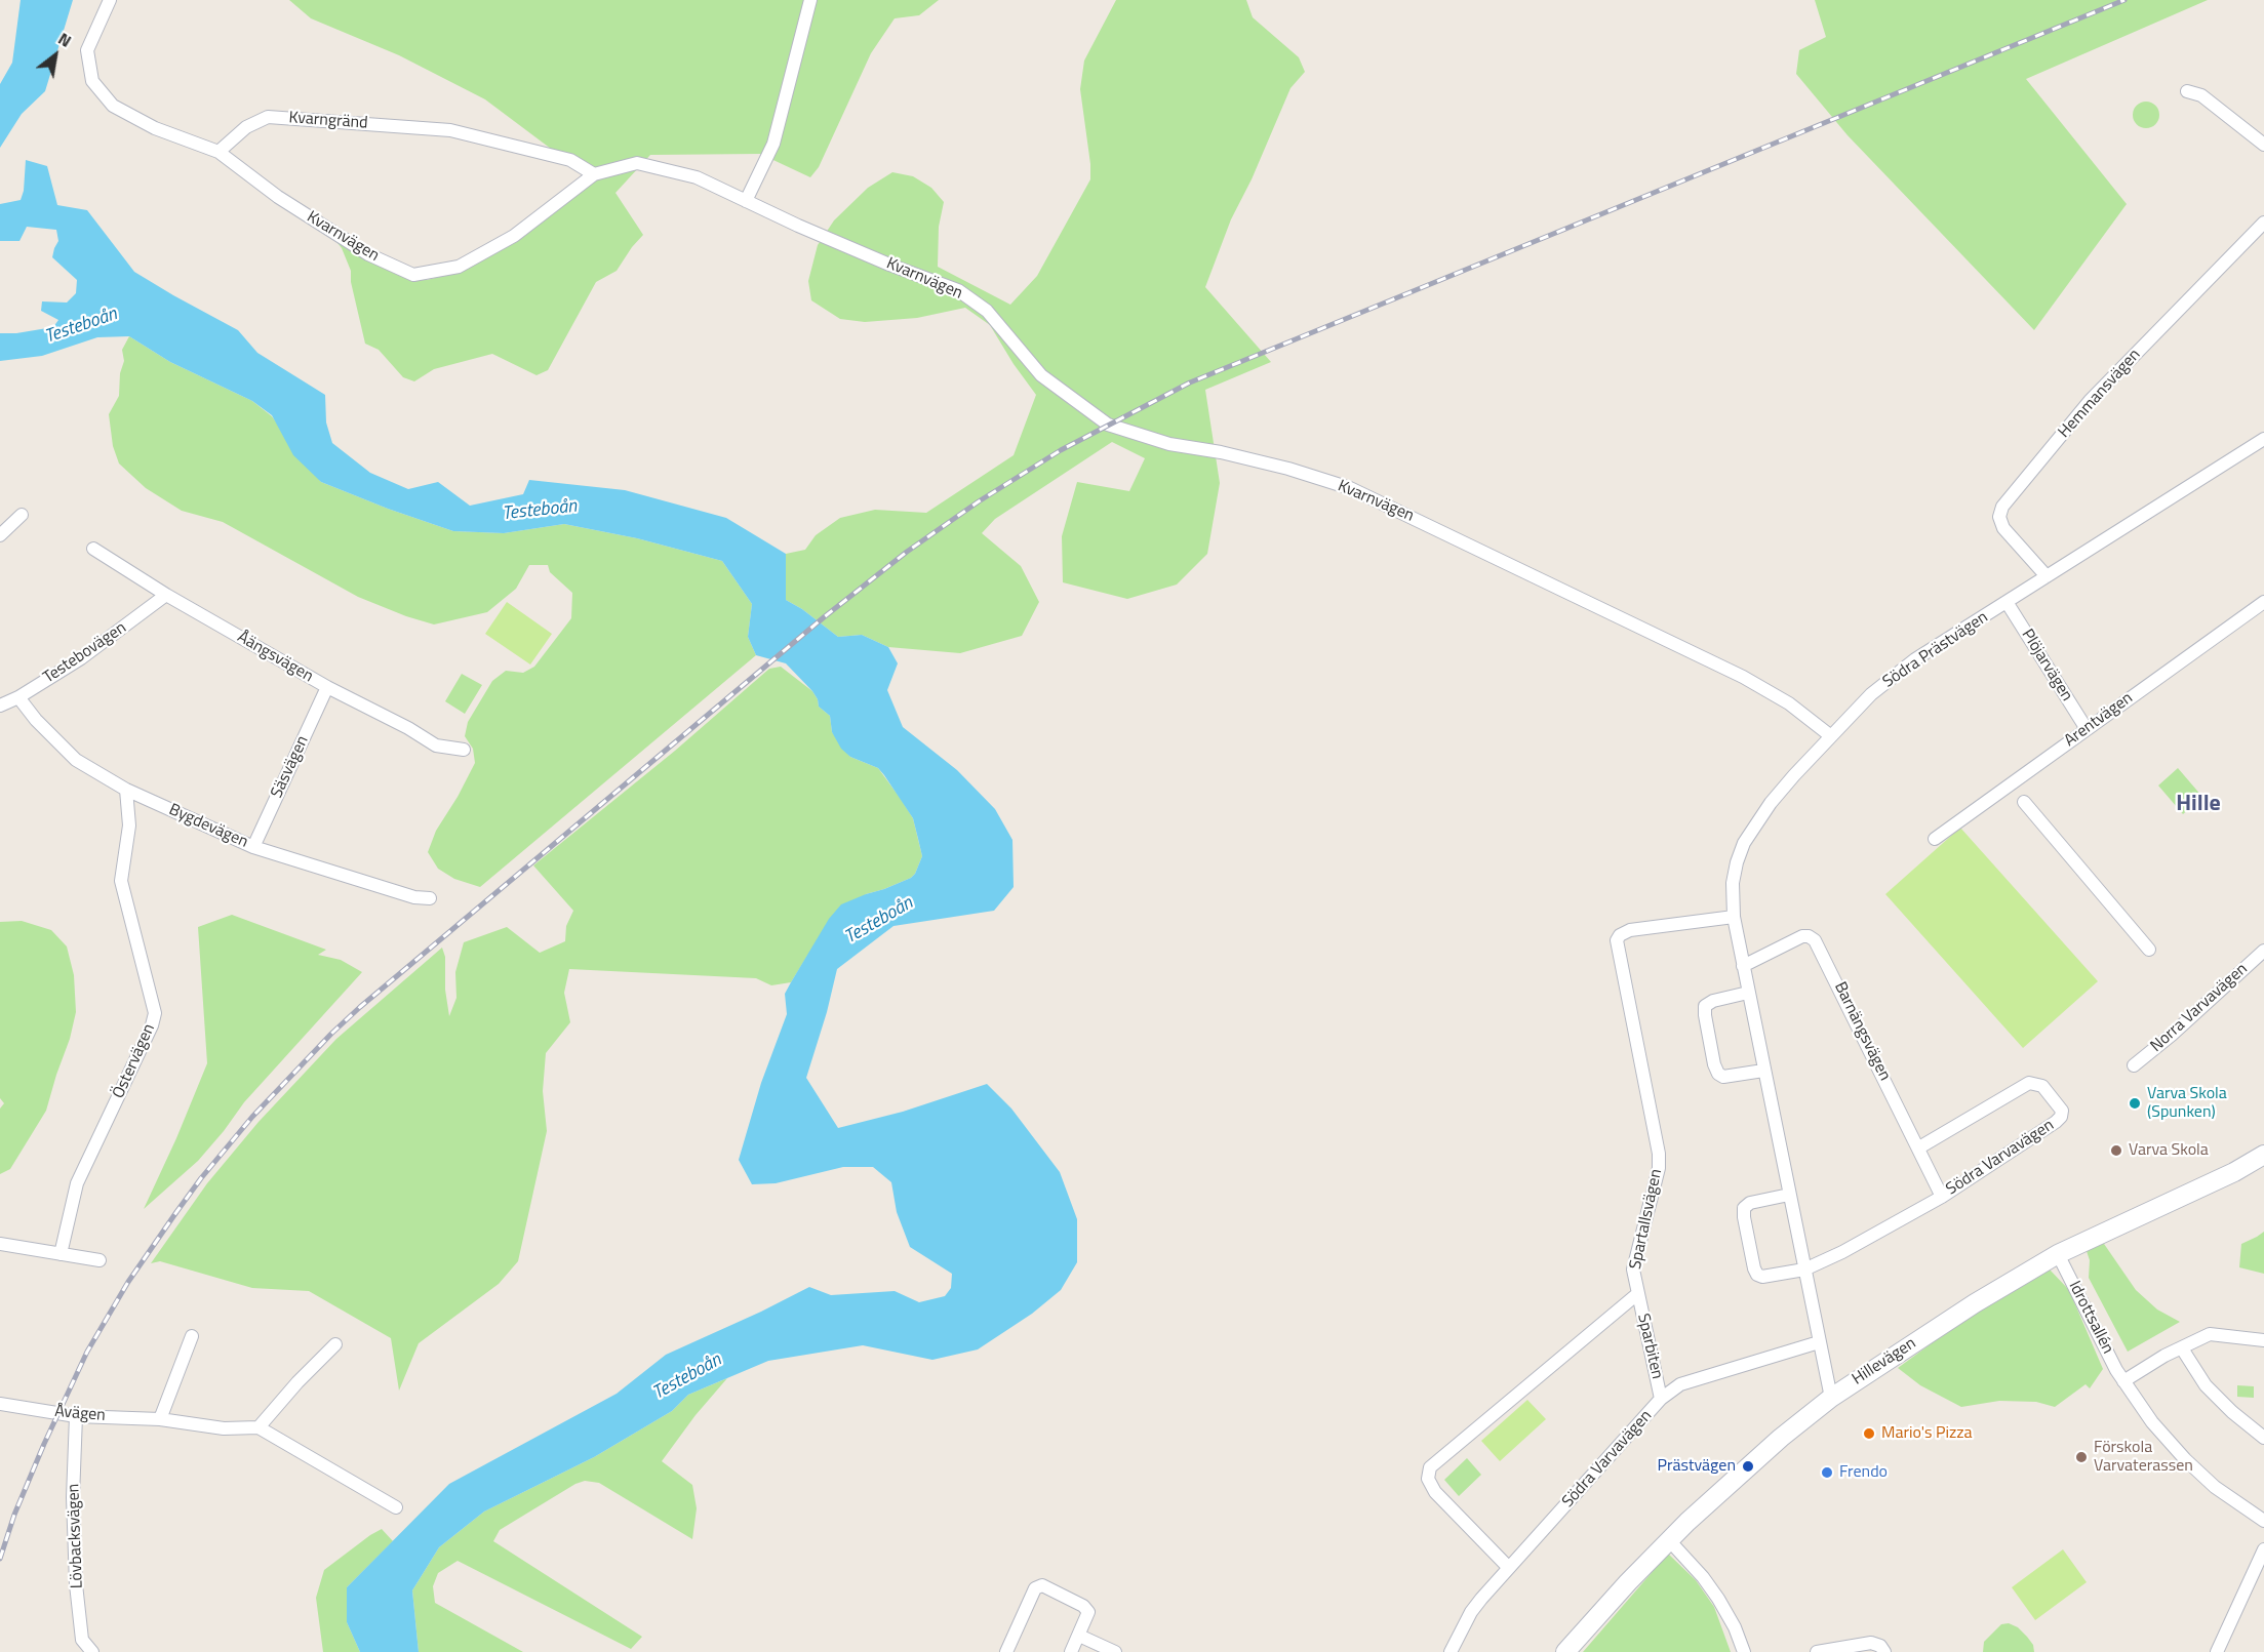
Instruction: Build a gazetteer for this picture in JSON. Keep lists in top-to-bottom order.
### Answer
{
  "streets": {
    "street": [
      "Kvarngränd",
      "Kvarnvägen",
      "Hemmansvägen",
      "Södra Prästvägen",
      "Testebovägen",
      "Åängsvägen",
      "Plöjarvägen",
      "Arentvägen",
      "Säsvägen",
      "Bygdevägen",
      "Norra Varvavägen",
      "Barnängsvägen",
      "Östervägen",
      "Södra Varvavägen",
      "Spartallsvägen",
      "Idrottsallén",
      "Sparbiten",
      "Hillevägen",
      "Åvägen",
      "Lövbacksvägen"
    ]
  },
  "crossings": [
    ["Kvarngränd", "Kvarnvägen"],
    ["Kvarnvägen", "Södra Prästvägen"],
    ["Hemmansvägen", "Södra Prästvägen"],
    ["Södra Prästvägen", "Plöjarvägen"],
    ["Södra Prästvägen", "Barnängsvägen"],
    ["Södra Prästvägen", "Södra Varvavägen"],
    ["Södra Prästvägen", "Spartallsvägen"],
    ["Södra Prästvägen", "Hillevägen"],
    ["Testebovägen", "Åängsvägen"],
    ["Testebovägen", "Bygdevägen"],
    ["Åängsvägen", "Säsvägen"],
    ["Plöjarvägen", "Arentvägen"],
    ["Säsvägen", "Bygdevägen"],
    ["Bygdevägen", "Östervägen"],
    ["Barnängsvägen", "Södra Varvavägen"],
    ["Södra Varvavägen", "Spartallsvägen"],
    ["Södra Varvavägen", "Sparbiten"],
    ["Spartallsvägen", "Sparbiten"],
    ["Idrottsallén", "Hillevägen"],
    ["Åvägen", "Lövbacksvägen"]
  ],
  "districts": ["Hille"],
  "water": ["Testeboån"],
  "places": [
    "Varva Skola (Spunken)",
    "Varva Skola",
    "Mario's Pizza",
    "Förskola Varvaterassen",
    "Prästvägen",
    "Frendo"
  ],
  "north": "top right"
}
